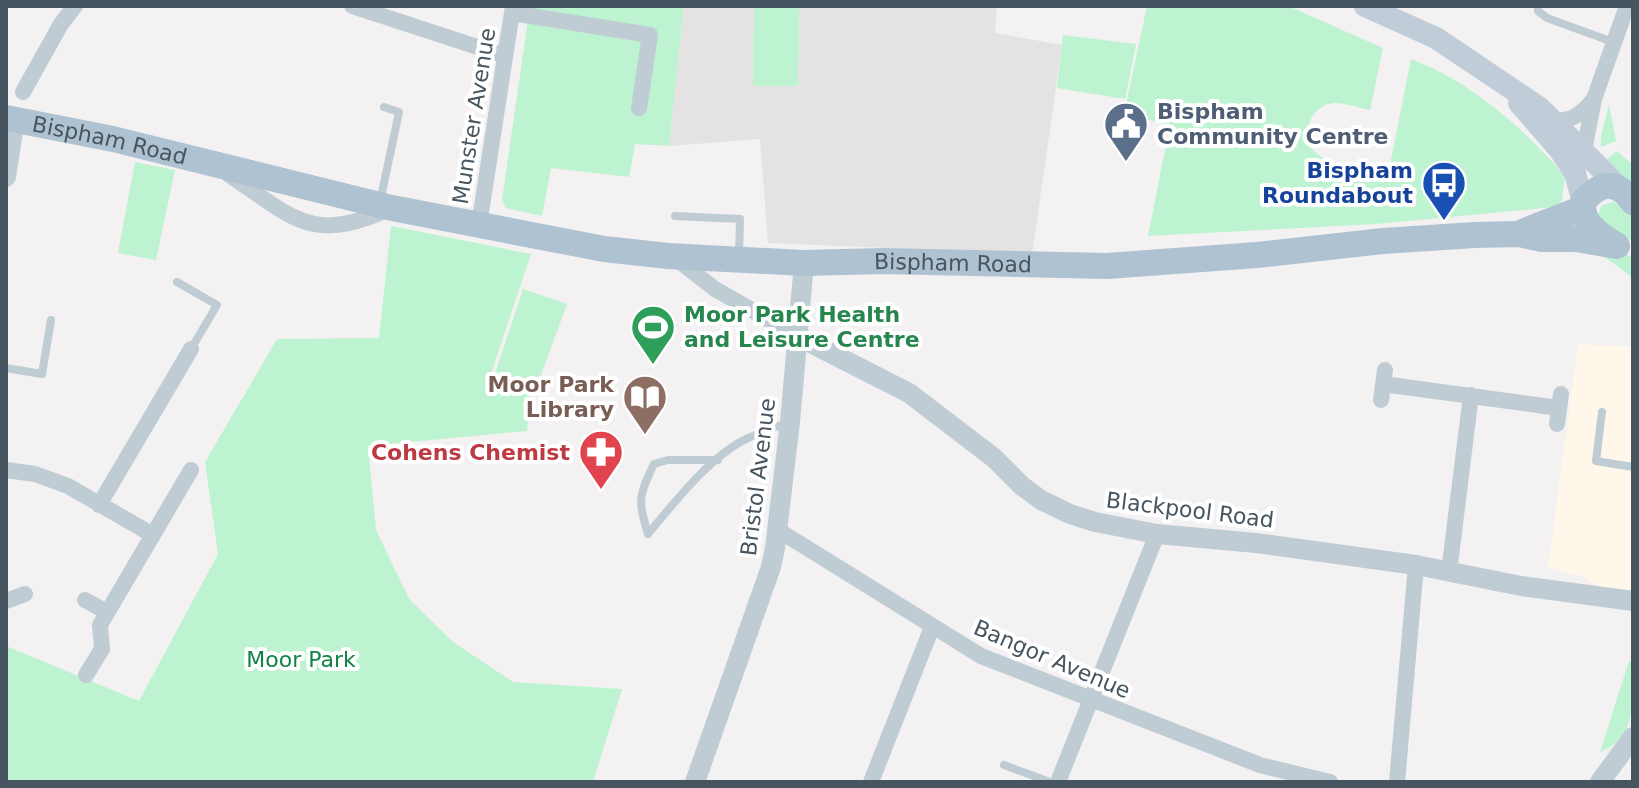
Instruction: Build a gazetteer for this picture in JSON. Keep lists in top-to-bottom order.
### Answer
{
  "streets": {
    "main road": ["Bispham Road"],
    "street": [
      "Munster Avenue",
      "Bristol Avenue",
      "Blackpool Road",
      "Bangor Avenue"
    ]
  },
  "crossings": [
    ["Munster Avenue", "Bispham Road"],
    ["Bispham Road", "Bristol Avenue"],
    ["Bispham Road", "Blackpool Road"],
    ["Bristol Avenue", "Blackpool Road"],
    ["Bristol Avenue", "Bangor Avenue"]
  ],
  "parks": ["Moor Park"],
  "places": {
    "public building": ["Bispham Community Centre"],
    "bus stop": ["Bispham Roundabout"],
    "sports": ["Moor Park Health and Leisure Centre"],
    "library": ["Moor Park Library"],
    "pharmacy": ["Cohens Chemist"]
  }
}
